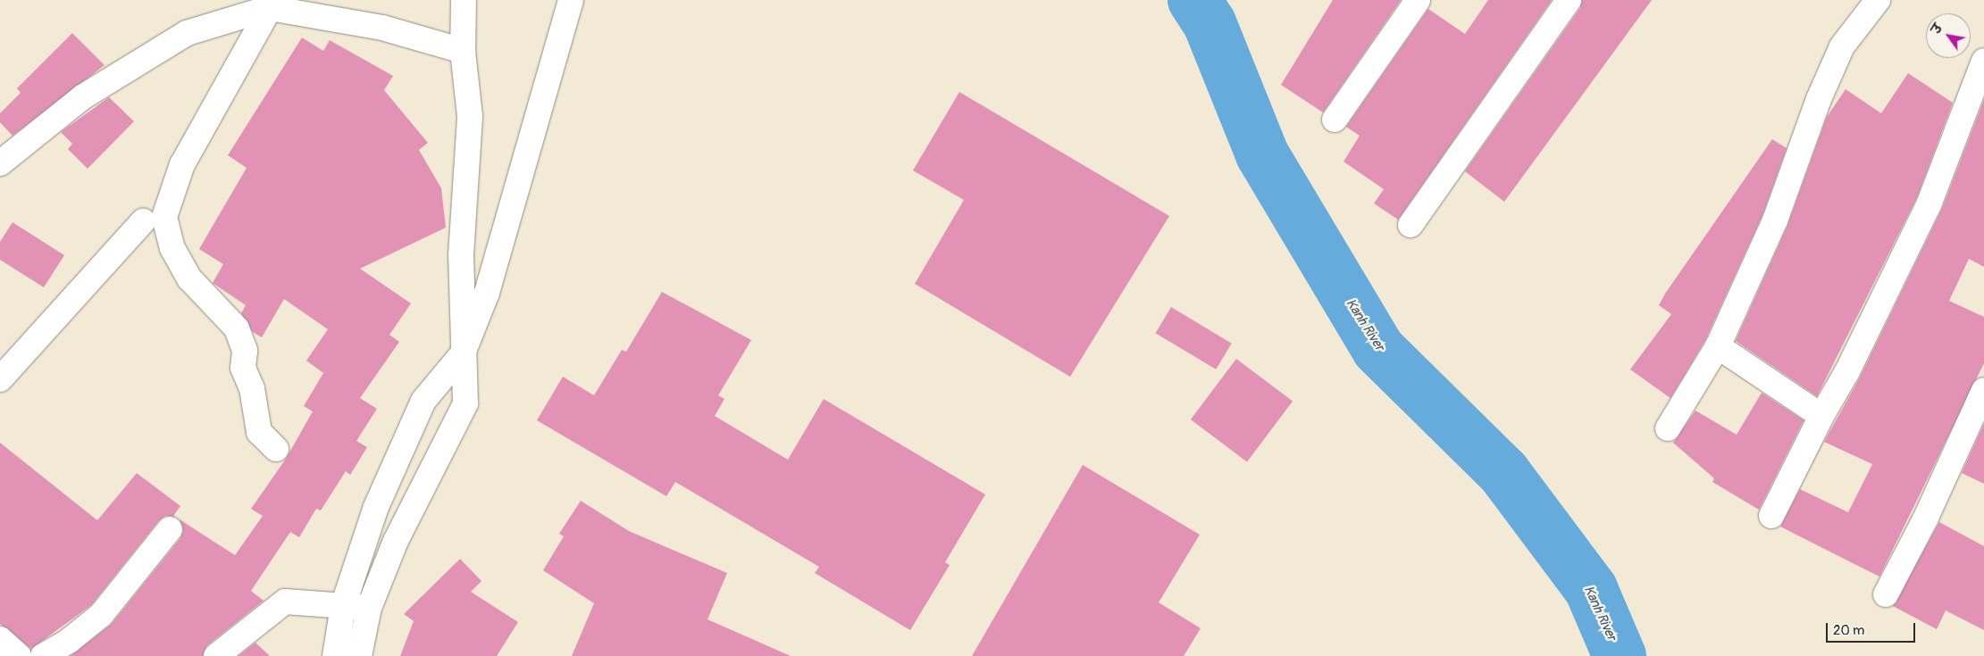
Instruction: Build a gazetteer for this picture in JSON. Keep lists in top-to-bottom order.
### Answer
{
  "water": ["Kanh River"],
  "scale_bar": "20 m",
  "north": "top left"
}
